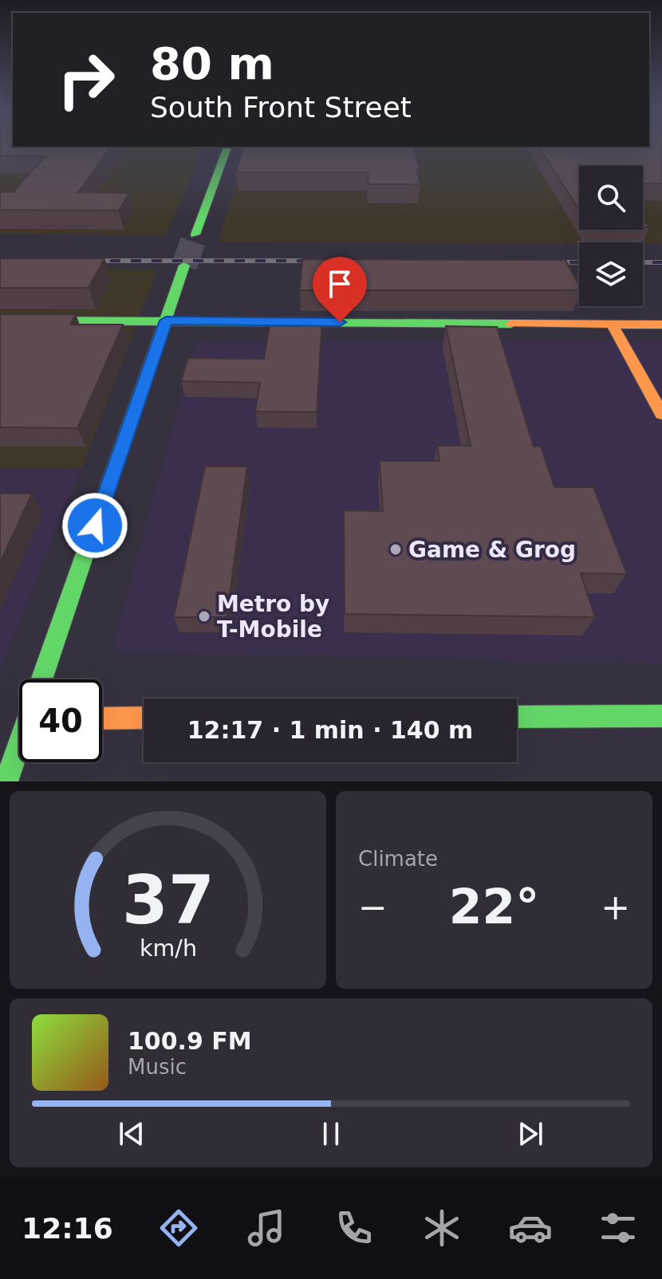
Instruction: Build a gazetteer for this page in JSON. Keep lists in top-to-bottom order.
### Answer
{
  "places": ["Game & Grog", "Metro by T-Mobile"],
  "page": {
    "turn": ["80 m", "South Front Street"],
    "limit": "40",
    "trip": "12:17 · 1 min · 140 m",
    "tile": "Climate",
    "heat": ["−", "22°", "+"],
    "song": ["100.9 FM", "Music"],
    "tabs": "12:16",
    "gauge": ["37", "km/h"]
  }
}
